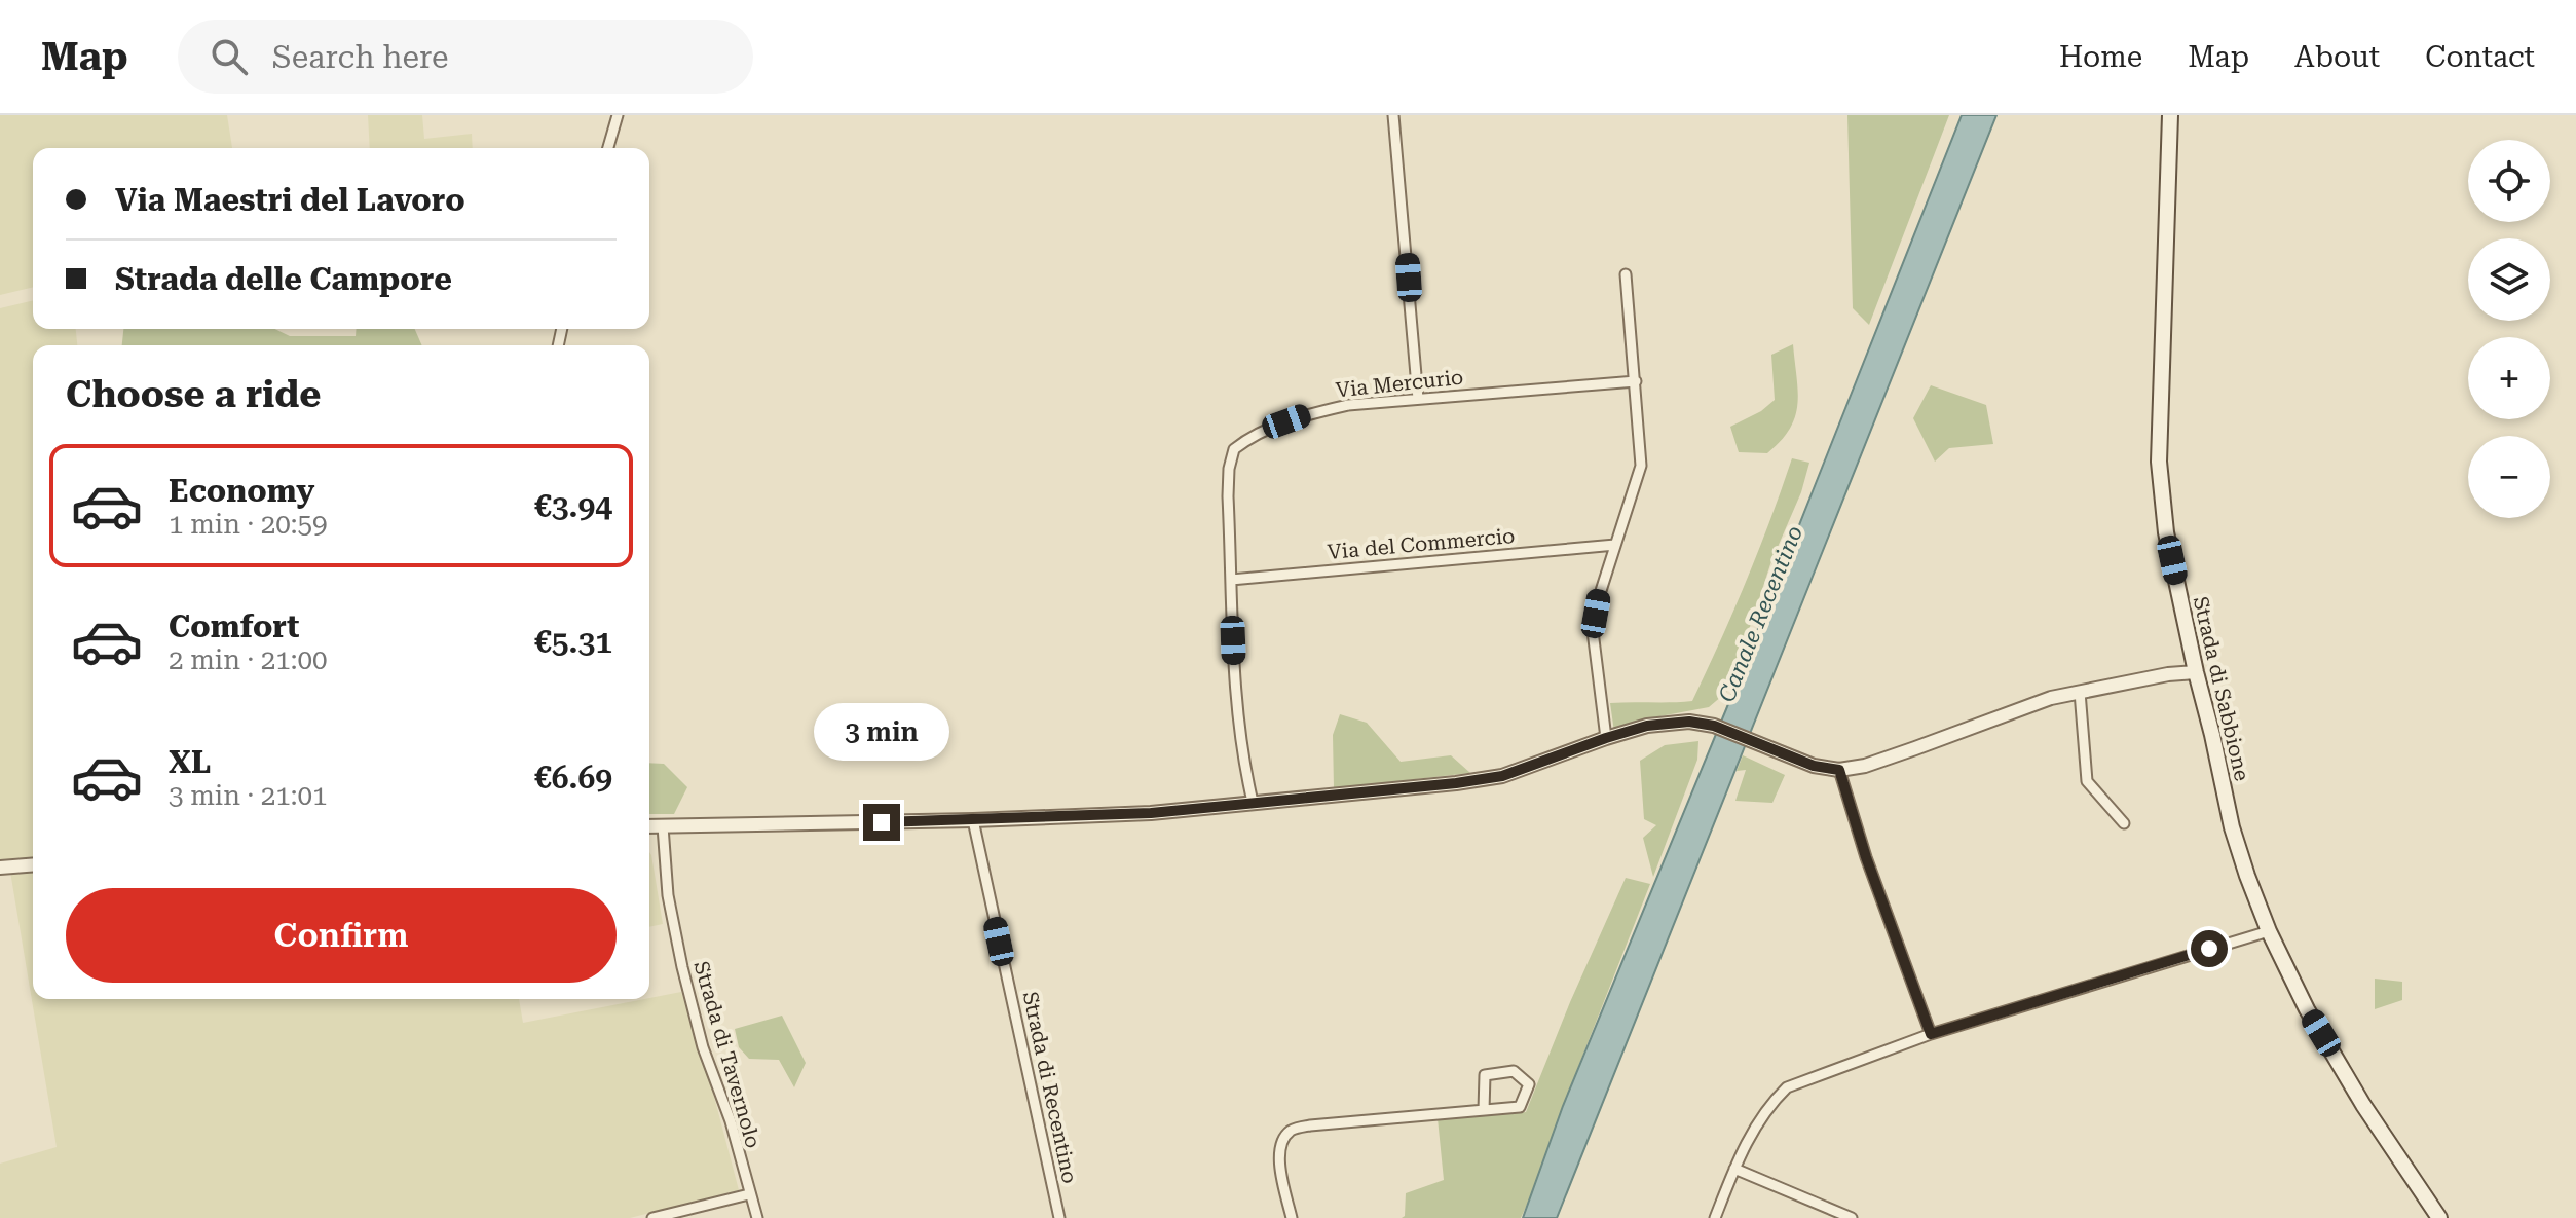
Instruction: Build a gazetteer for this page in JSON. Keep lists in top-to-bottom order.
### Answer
{
  "streets": {
    "main road": ["Strada di Sabbione"],
    "street": [
      "Via Mercurio",
      "Via del Commercio",
      "Strada di Tavernolo",
      "Strada di Recentino"
    ]
  },
  "crossings": [
    ["Via Mercurio", "Via del Commercio"]
  ],
  "water": ["Canale Recentino"],
  "page": {
    "header": "Map",
    "search": "Search here",
    "nav": [
      "Home",
      "Map",
      "About",
      "Contact"
    ],
    "map_buttons": ["+", "−"],
    "banner": ["Via Maestri del Lavoro", "Strada delle Campore"],
    "heading": "Choose a ride",
    "list": [
      {
        "name": "Economy",
        "note": "1 min · 20:59",
        "value": "€3.94"
      },
      {
        "name": "Comfort",
        "note": "2 min · 21:00",
        "value": "€5.31"
      },
      {
        "name": "XL",
        "note": "3 min · 21:01",
        "value": "€6.69"
      }
    ],
    "bubble": "3 min",
    "buttons": "Confirm"
  }
}
